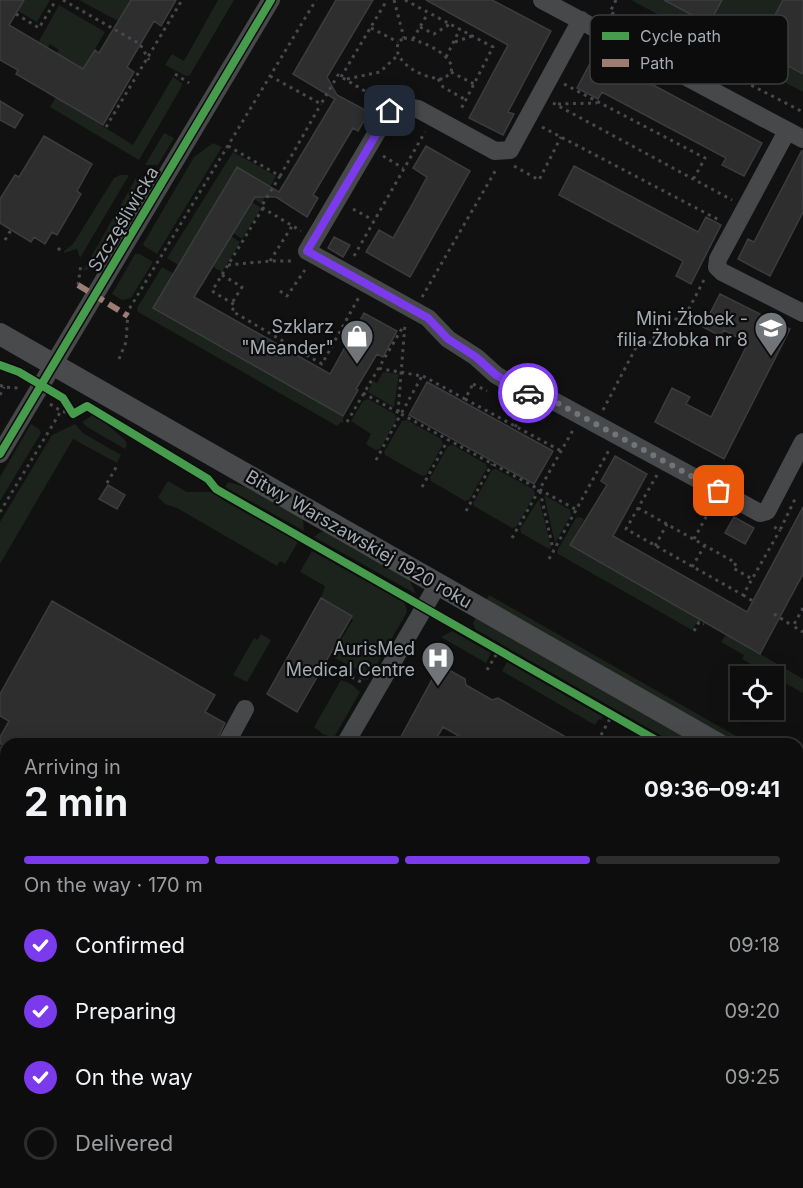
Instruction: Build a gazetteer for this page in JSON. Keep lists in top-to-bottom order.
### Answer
{
  "streets": {
    "main road": ["Bitwy Warszawskiej 1920 roku"],
    "street": ["Szczęśliwicka"]
  },
  "crossings": [
    ["Szczęśliwicka", "Bitwy Warszawskiej 1920 roku"]
  ],
  "places": {
    "school or university": ["Mini Żłobek - filia Żłobka nr 8"],
    "shop": ["Szklarz \"Meander\""],
    "hospital": ["AurisMed Medical Centre"]
  },
  "legend": ["Cycle path", "Path"],
  "page": {
    "heading": ["2 min", "Arriving in", "09:36–09:41"],
    "bar": "On the way · 170 m",
    "list": [
      ["Confirmed", "09:18"],
      ["Preparing", "09:20"],
      ["On the way", "09:25"],
      "Delivered"
    ]
  }
}
